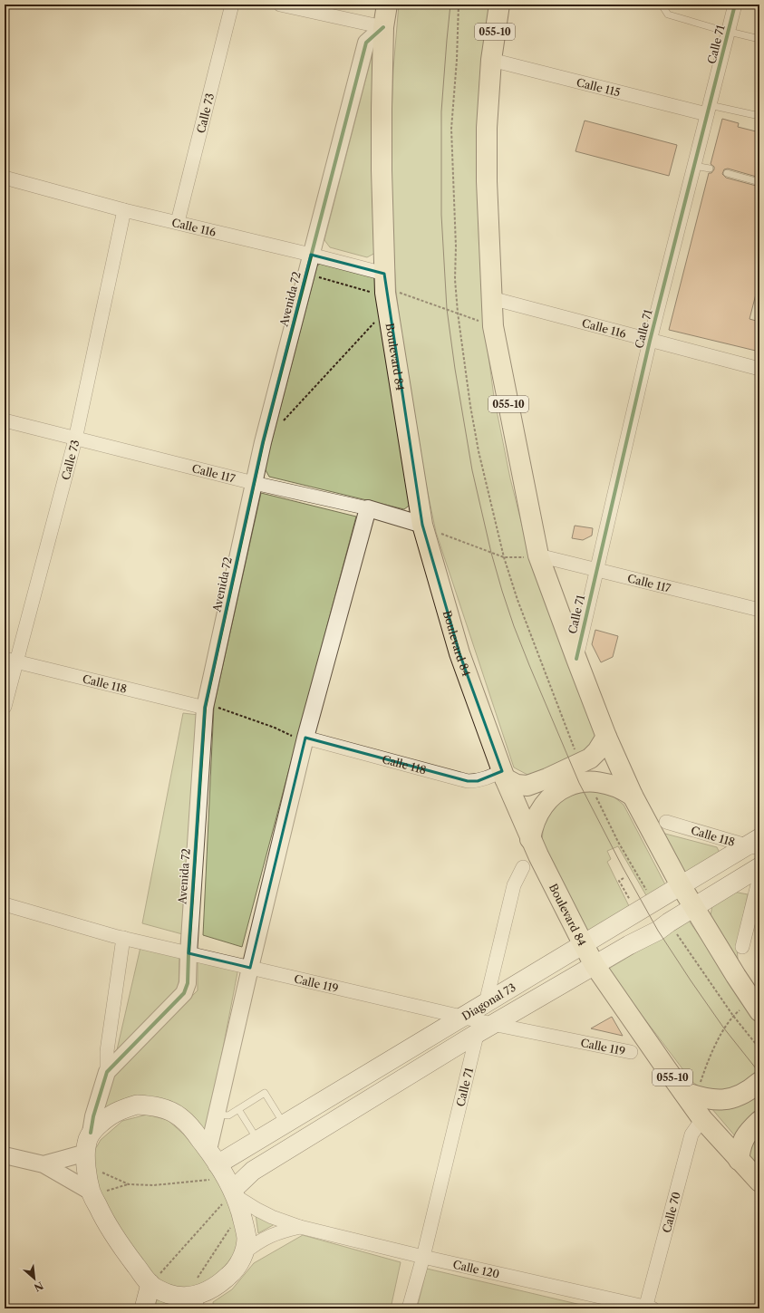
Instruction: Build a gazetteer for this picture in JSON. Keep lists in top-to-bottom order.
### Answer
{
  "streets": {
    "highway": ["055-10", "Boulevard 84"],
    "main road": ["Diagonal 73"],
    "street": [
      "Calle 71",
      "Calle 115",
      "Calle 73",
      "Calle 116",
      "Avenida 72",
      "Calle 117",
      "Calle 118",
      "Calle 119",
      "Calle 70",
      "Calle 120"
    ]
  },
  "crossings": [
    ["055-10", "Calle 71"],
    ["055-10", "Calle 115"],
    ["055-10", "Calle 116"],
    ["055-10", "Avenida 72"],
    ["055-10", "Boulevard 84"],
    ["055-10", "Calle 117"],
    ["055-10", "Diagonal 73"],
    ["Calle 71", "Calle 115"],
    ["Calle 71", "Calle 116"],
    ["Calle 71", "Calle 117"],
    ["Calle 71", "Calle 119"],
    ["Calle 71", "Diagonal 73"],
    ["Calle 71", "Calle 120"],
    ["Calle 73", "Calle 116"],
    ["Calle 73", "Calle 117"],
    ["Calle 73", "Calle 118"],
    ["Calle 116", "Avenida 72"],
    ["Calle 116", "Boulevard 84"],
    ["Avenida 72", "Boulevard 84"],
    ["Avenida 72", "Calle 117"],
    ["Avenida 72", "Calle 118"],
    ["Avenida 72", "Calle 119"],
    ["Boulevard 84", "Calle 117"],
    ["Boulevard 84", "Calle 118"],
    ["Boulevard 84", "Diagonal 73"],
    ["Boulevard 84", "Calle 70"],
    ["Calle 118", "Diagonal 73"],
    ["Calle 119", "Diagonal 73"],
    ["Diagonal 73", "Calle 120"],
    ["Calle 70", "Calle 120"]
  ],
  "north": "bottom right"
}
